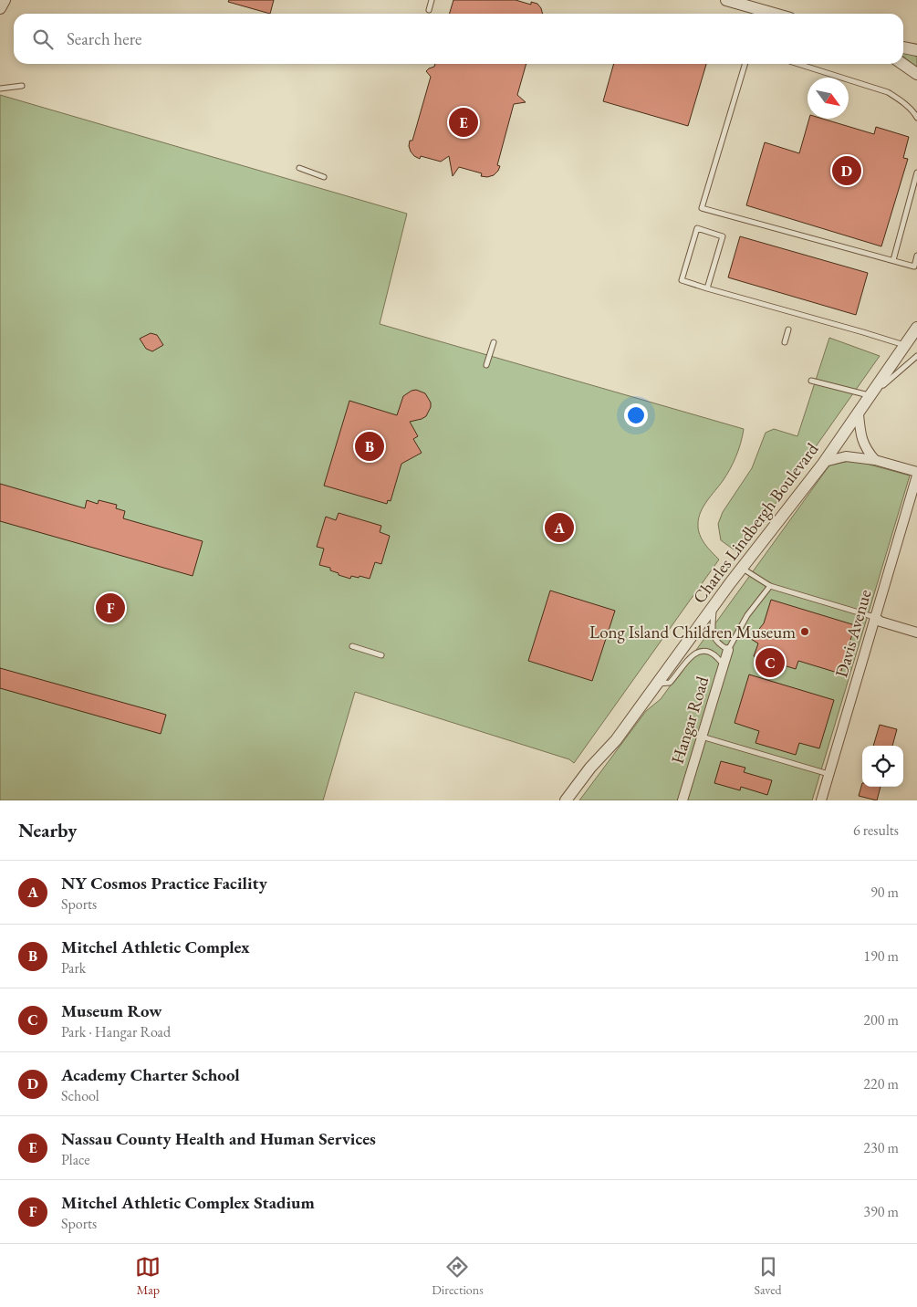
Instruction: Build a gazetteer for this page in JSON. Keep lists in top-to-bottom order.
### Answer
{
  "streets": {
    "street": ["Charles Lindbergh Boulevard", "Davis Avenue", "Hangar Road"]
  },
  "places": ["Long Island Children Museum"],
  "north": "bottom right",
  "page": {
    "search": "Search here",
    "pins": [
      "E",
      "D",
      "B",
      "A",
      "F",
      "C"
    ],
    "heading": ["Nearby", "6 results"],
    "list": [
      {
        "mark": "A",
        "name": "NY Cosmos Practice Facility",
        "note": "Sports",
        "value": "90 m"
      },
      {
        "mark": "B",
        "name": "Mitchel Athletic Complex",
        "note": "Park",
        "value": "190 m"
      },
      {
        "mark": "C",
        "name": "Museum Row",
        "note": "Park · Hangar Road",
        "value": "200 m"
      },
      {
        "mark": "D",
        "name": "Academy Charter School",
        "note": "School",
        "value": "220 m"
      },
      {
        "mark": "E",
        "name": "Nassau County Health and Human Services",
        "note": "Place",
        "value": "230 m"
      },
      {
        "mark": "F",
        "name": "Mitchel Athletic Complex Stadium",
        "note": "Sports",
        "value": "390 m"
      }
    ],
    "nav": ["Map", "Directions", "Saved"]
  }
}
